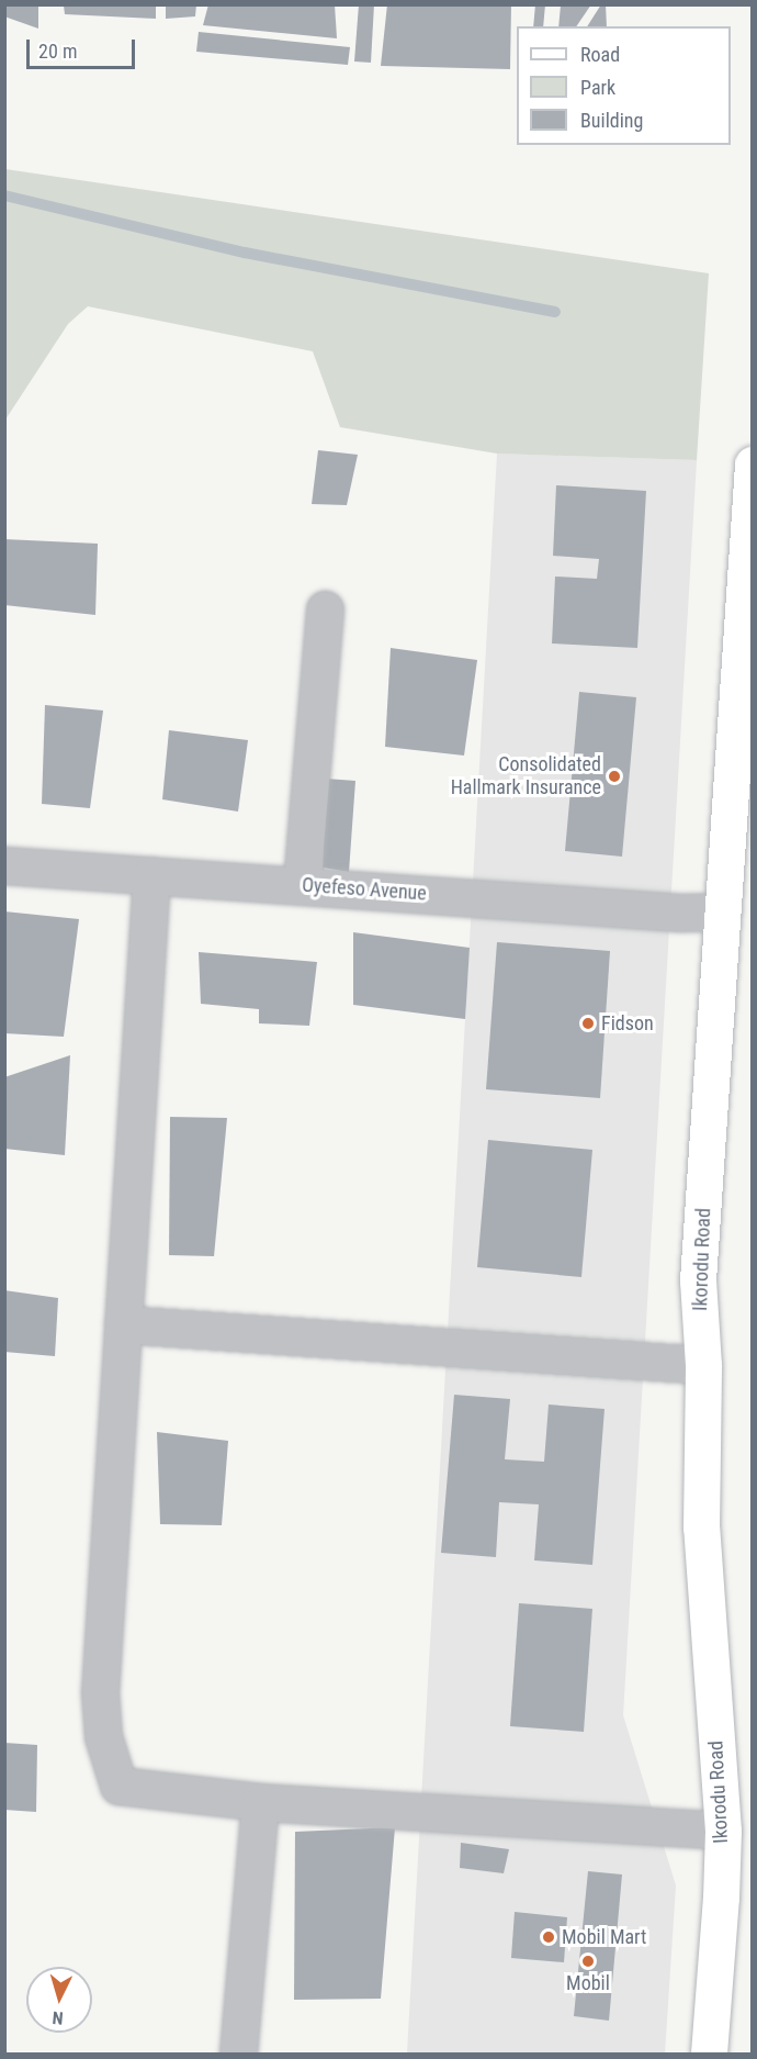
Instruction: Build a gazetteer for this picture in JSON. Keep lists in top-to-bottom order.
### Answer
{
  "streets": {
    "main road": ["Ikorodu Road"],
    "street": ["Oyefeso Avenue"]
  },
  "crossings": [
    ["Oyefeso Avenue", "Ikorodu Road"]
  ],
  "places": [
    "Consolidated Hallmark Insurance",
    "Fidson",
    "Mobil Mart",
    "Mobil"
  ],
  "legend": ["Road", "Park", "Building"],
  "scale_bar": "20 m",
  "north": "bottom"
}
